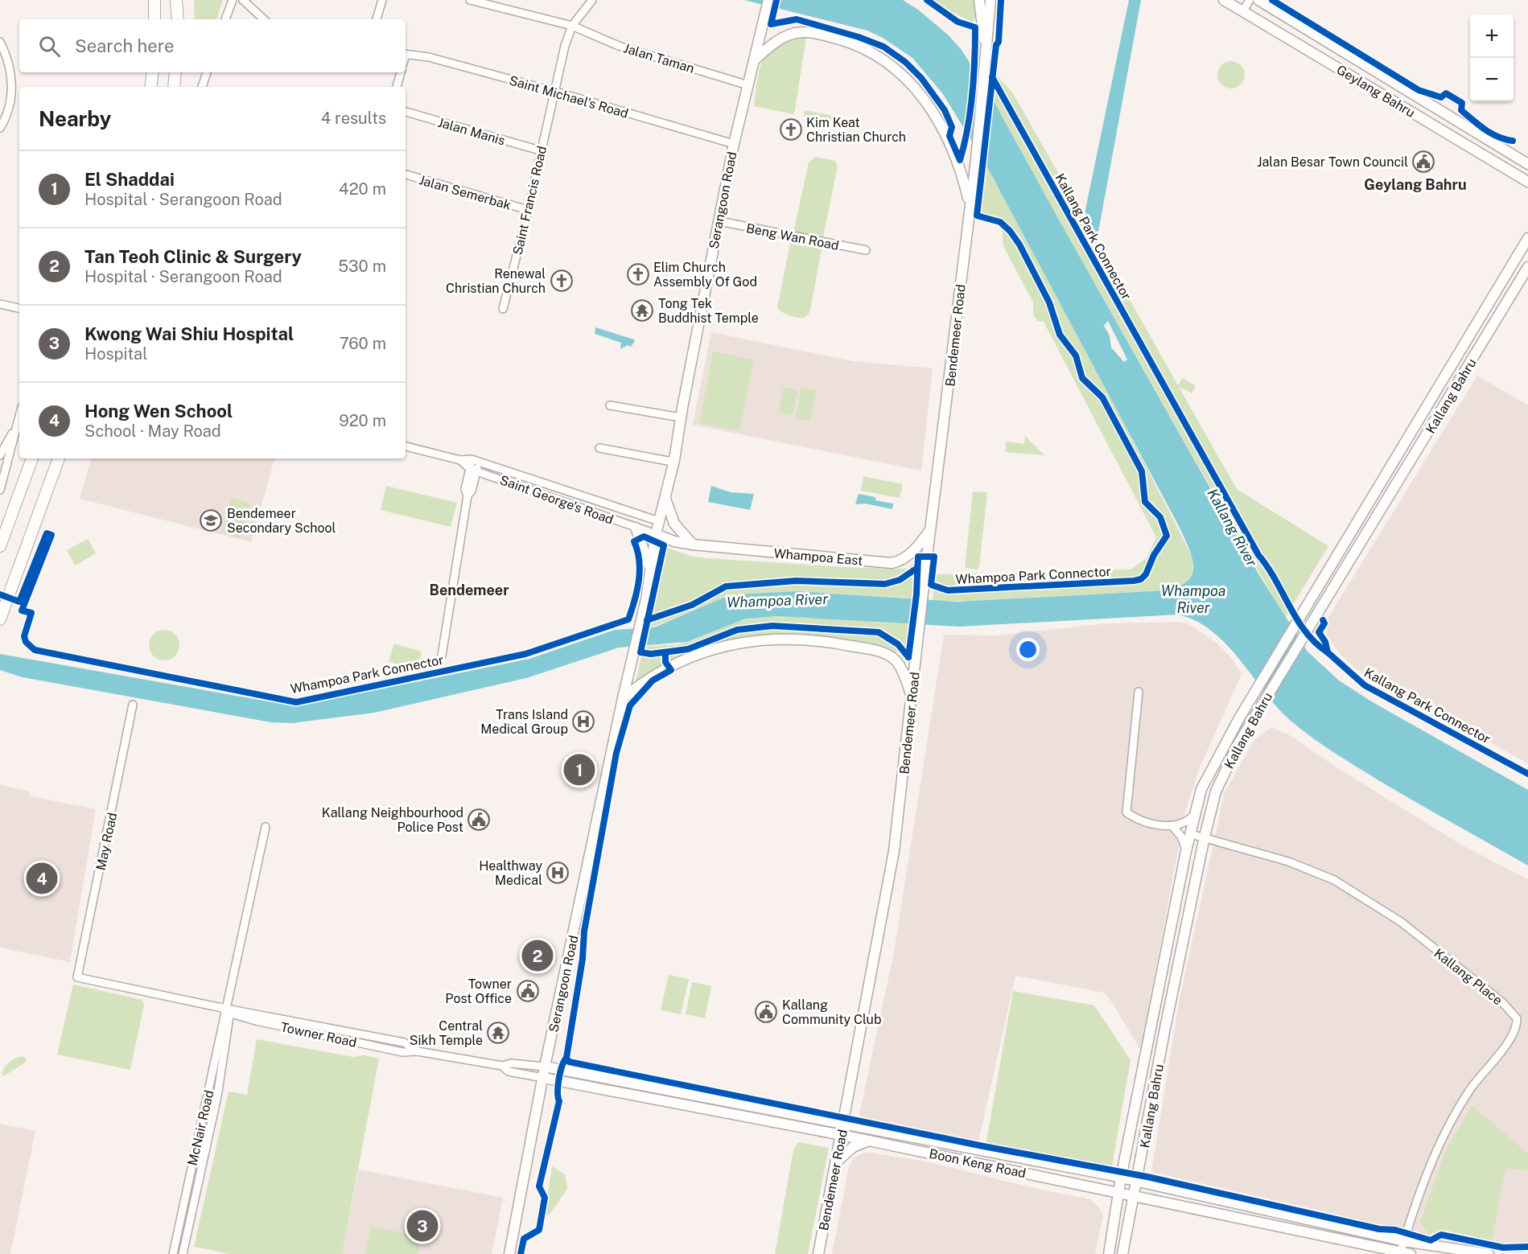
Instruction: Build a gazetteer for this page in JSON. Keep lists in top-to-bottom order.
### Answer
{
  "streets": {
    "main road": [
      "Geylang Bahru",
      "Serangoon Road",
      "Bendemeer Road",
      "Kallang Bahru",
      "Whampoa East",
      "Boon Keng Road"
    ],
    "street": [
      "Jalan Taman",
      "Saint Michael's Road",
      "Jalan Manis",
      "Jalan Semerbak",
      "Saint Francis Road",
      "Beng Wan Road",
      "Saint George's Road",
      "May Road",
      "Kallang Place",
      "Towner Road",
      "McNair Road"
    ],
    "cycle path": ["Kallang Park Connector", "Whampoa Park Connector"]
  },
  "crossings": [
    ["Jalan Taman", "Serangoon Road"],
    ["Saint Michael's Road", "Saint Francis Road"],
    ["Saint Michael's Road", "Serangoon Road"],
    ["Jalan Manis", "Saint Francis Road"],
    ["Jalan Semerbak", "Saint Francis Road"],
    ["Serangoon Road", "Beng Wan Road"],
    ["Serangoon Road", "Saint George's Road"],
    ["Serangoon Road", "Whampoa East"],
    ["Serangoon Road", "Towner Road"],
    ["Serangoon Road", "Boon Keng Road"],
    ["Bendemeer Road", "Whampoa East"],
    ["Bendemeer Road", "Boon Keng Road"],
    ["Kallang Bahru", "Kallang Place"],
    ["Kallang Bahru", "Boon Keng Road"],
    ["Saint George's Road", "Whampoa East"],
    ["May Road", "Towner Road"],
    ["Kallang Place", "Boon Keng Road"],
    ["Towner Road", "McNair Road"],
    ["Towner Road", "Boon Keng Road"]
  ],
  "districts": ["Geylang Bahru", "Bendemeer"],
  "water": ["Kallang River", "Whampoa River"],
  "places": {
    "church": ["Kim Keat Christian Church", "Elim Church Assembly Of God", "Renewal Christian Church"],
    "public building": [
      "Jalan Besar Town Council",
      "Kallang Neighbourhood Police Post",
      "Towner Post Office",
      "Kallang Community Club"
    ],
    "temple": ["Tong Tek Buddhist Temple", "Central Sikh Temple"],
    "school or university": ["Bendemeer Secondary School"],
    "hospital": ["Trans Island Medical Group", "Healthway Medical"]
  },
  "page": {
    "map_buttons": ["+", "−"],
    "search": "Search here",
    "heading": ["Nearby", "4 results"],
    "list": [
      {
        "mark": "1",
        "name": "El Shaddai",
        "note": "Hospital · Serangoon Road",
        "value": "420 m"
      },
      {
        "mark": "2",
        "name": "Tan Teoh Clinic & Surgery",
        "note": "Hospital · Serangoon Road",
        "value": "530 m"
      },
      {
        "mark": "3",
        "name": "Kwong Wai Shiu Hospital",
        "note": "Hospital",
        "value": "760 m"
      },
      {
        "mark": "4",
        "name": "Hong Wen School",
        "note": "School · May Road",
        "value": "920 m"
      }
    ],
    "pins": [
      "1",
      "4",
      "2",
      "3"
    ]
  }
}
